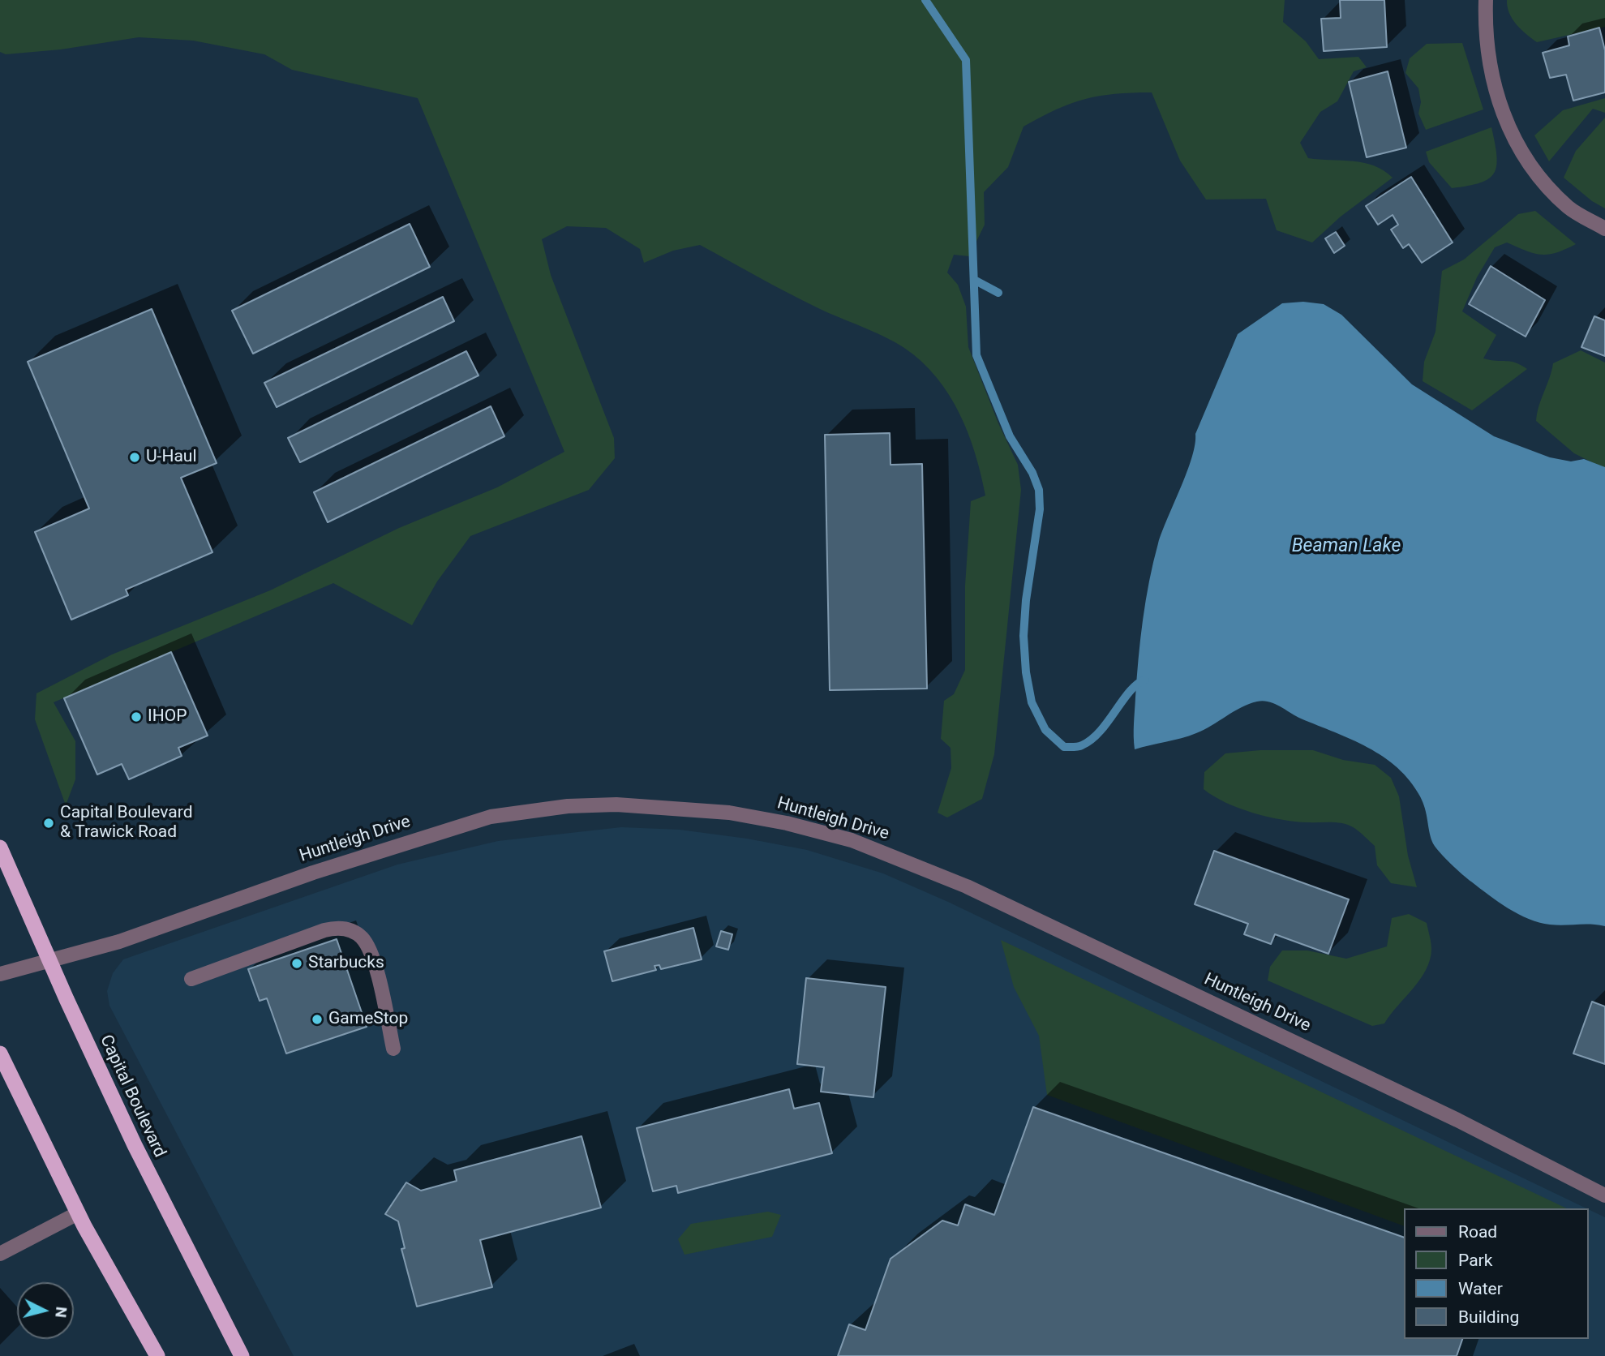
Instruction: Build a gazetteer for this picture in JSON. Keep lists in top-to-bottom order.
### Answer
{
  "streets": {
    "highway": ["Capital Boulevard"],
    "street": ["Huntleigh Drive"]
  },
  "crossings": [
    ["Huntleigh Drive", "Capital Boulevard"]
  ],
  "water": ["Beaman Lake"],
  "places": [
    "U-Haul",
    "IHOP",
    "Capital Boulevard & Trawick Road",
    "Starbucks",
    "GameStop"
  ],
  "legend": [
    "Road",
    "Park",
    "Water",
    "Building"
  ],
  "north": "right"
}
